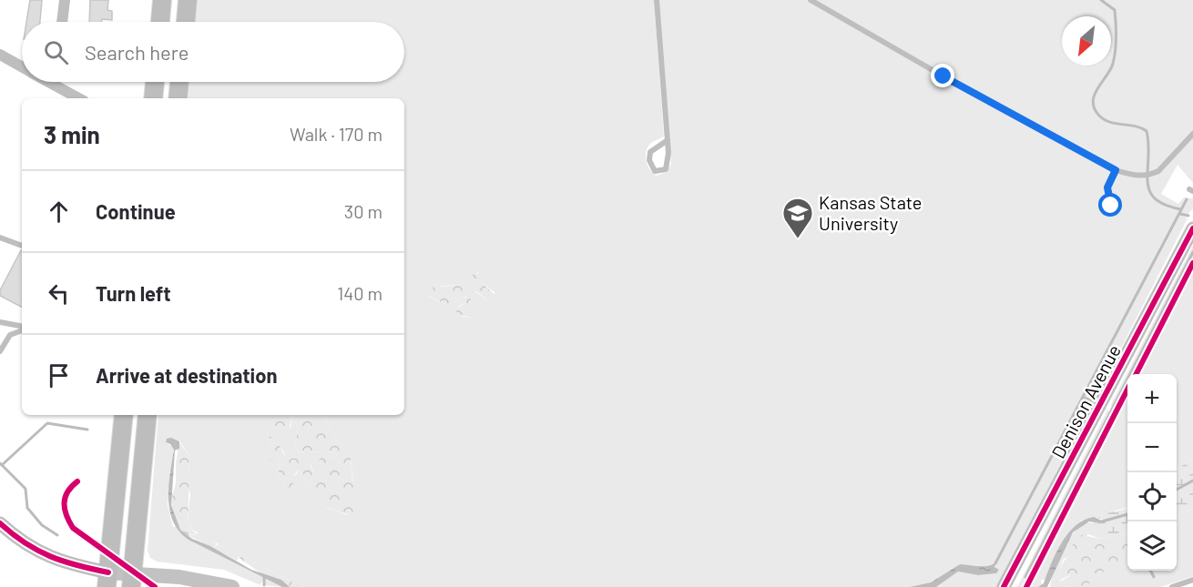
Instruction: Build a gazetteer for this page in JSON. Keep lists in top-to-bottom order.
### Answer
{
  "streets": {
    "street": ["Denison Avenue"]
  },
  "places": {
    "school or university": ["Kansas State University"]
  },
  "north": "bottom left",
  "page": {
    "search": "Search here",
    "heading": ["3 min", "Walk · 170 m"],
    "list": [
      ["Continue", "30 m"],
      ["Turn left", "140 m"],
      "Arrive at destination"
    ],
    "map_buttons": ["+", "−"]
  }
}
